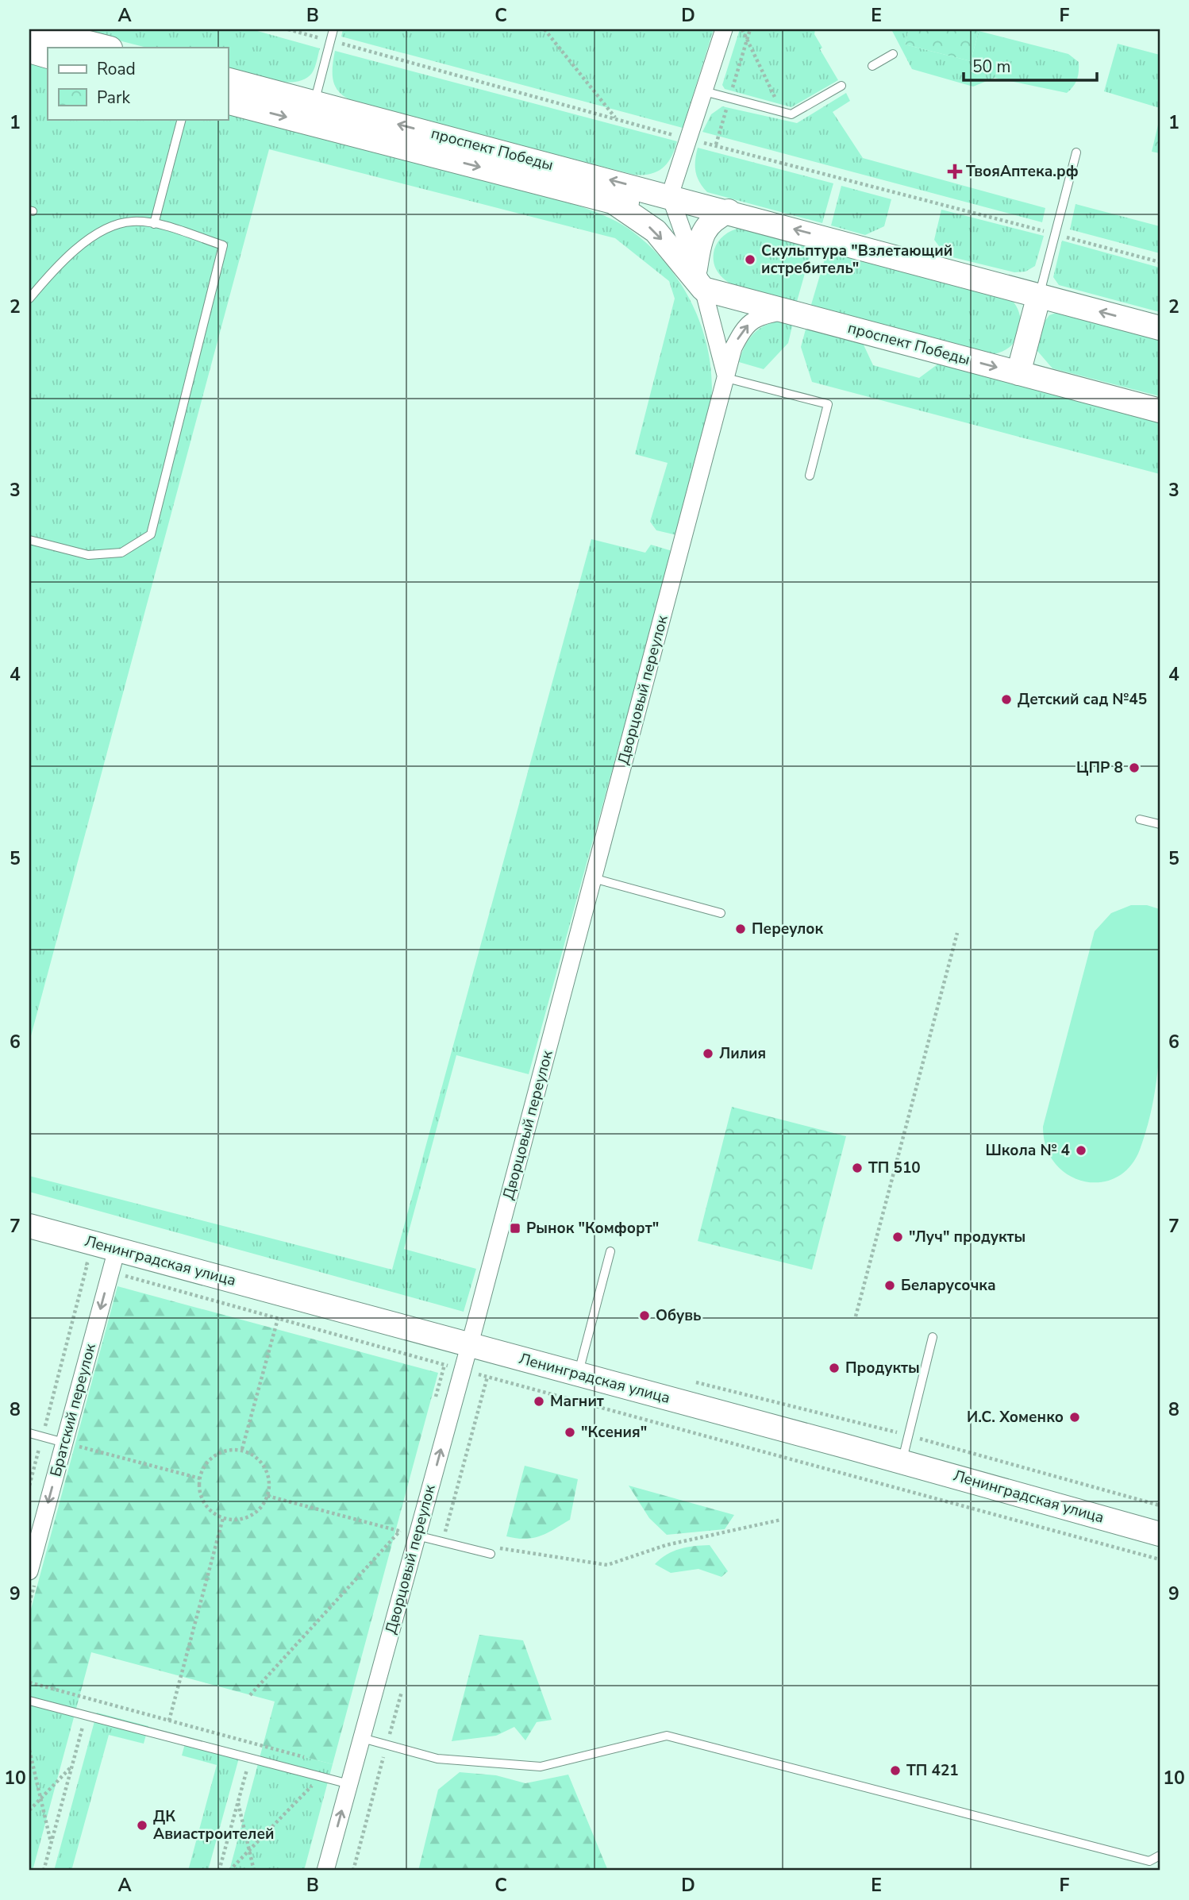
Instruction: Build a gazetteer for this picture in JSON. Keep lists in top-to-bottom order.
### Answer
{
  "streets": {
    "main road": ["проспект Победы", "Ленинградская улица"],
    "street": ["Дворцовый переулок", "Братский переулок"]
  },
  "crossings": [
    ["проспект Победы", "Дворцовый переулок"],
    ["Дворцовый переулок", "Ленинградская улица"],
    ["Ленинградская улица", "Братский переулок"]
  ],
  "one_way": ["Братский переулок"],
  "places": {
    "health": ["ТвояАптека.рф"],
    "other": [
      "Скульптура \"Взлетающий истребитель\"",
      "Детский сад №45",
      "ЦПР 8",
      "Переулок",
      "Лилия",
      "Школа № 4",
      "ТП 510",
      "\"Луч\" продукты",
      "Беларусочка",
      "Обувь",
      "Продукты",
      "Магнит",
      "И.С. Хоменко",
      "\"Ксения\"",
      "ТП 421",
      "ДК Авиастроителей"
    ],
    "transit": ["Рынок \"Комфорт\""]
  },
  "legend": ["Road", "Park"],
  "scale_bar": "50 m",
  "grid": {
    "columns": [
      "A",
      "B",
      "C",
      "D",
      "E",
      "F"
    ],
    "rows": [
      "1",
      "2",
      "3",
      "4",
      "5",
      "6",
      "7",
      "8",
      "9",
      "10"
    ]
  }
}
